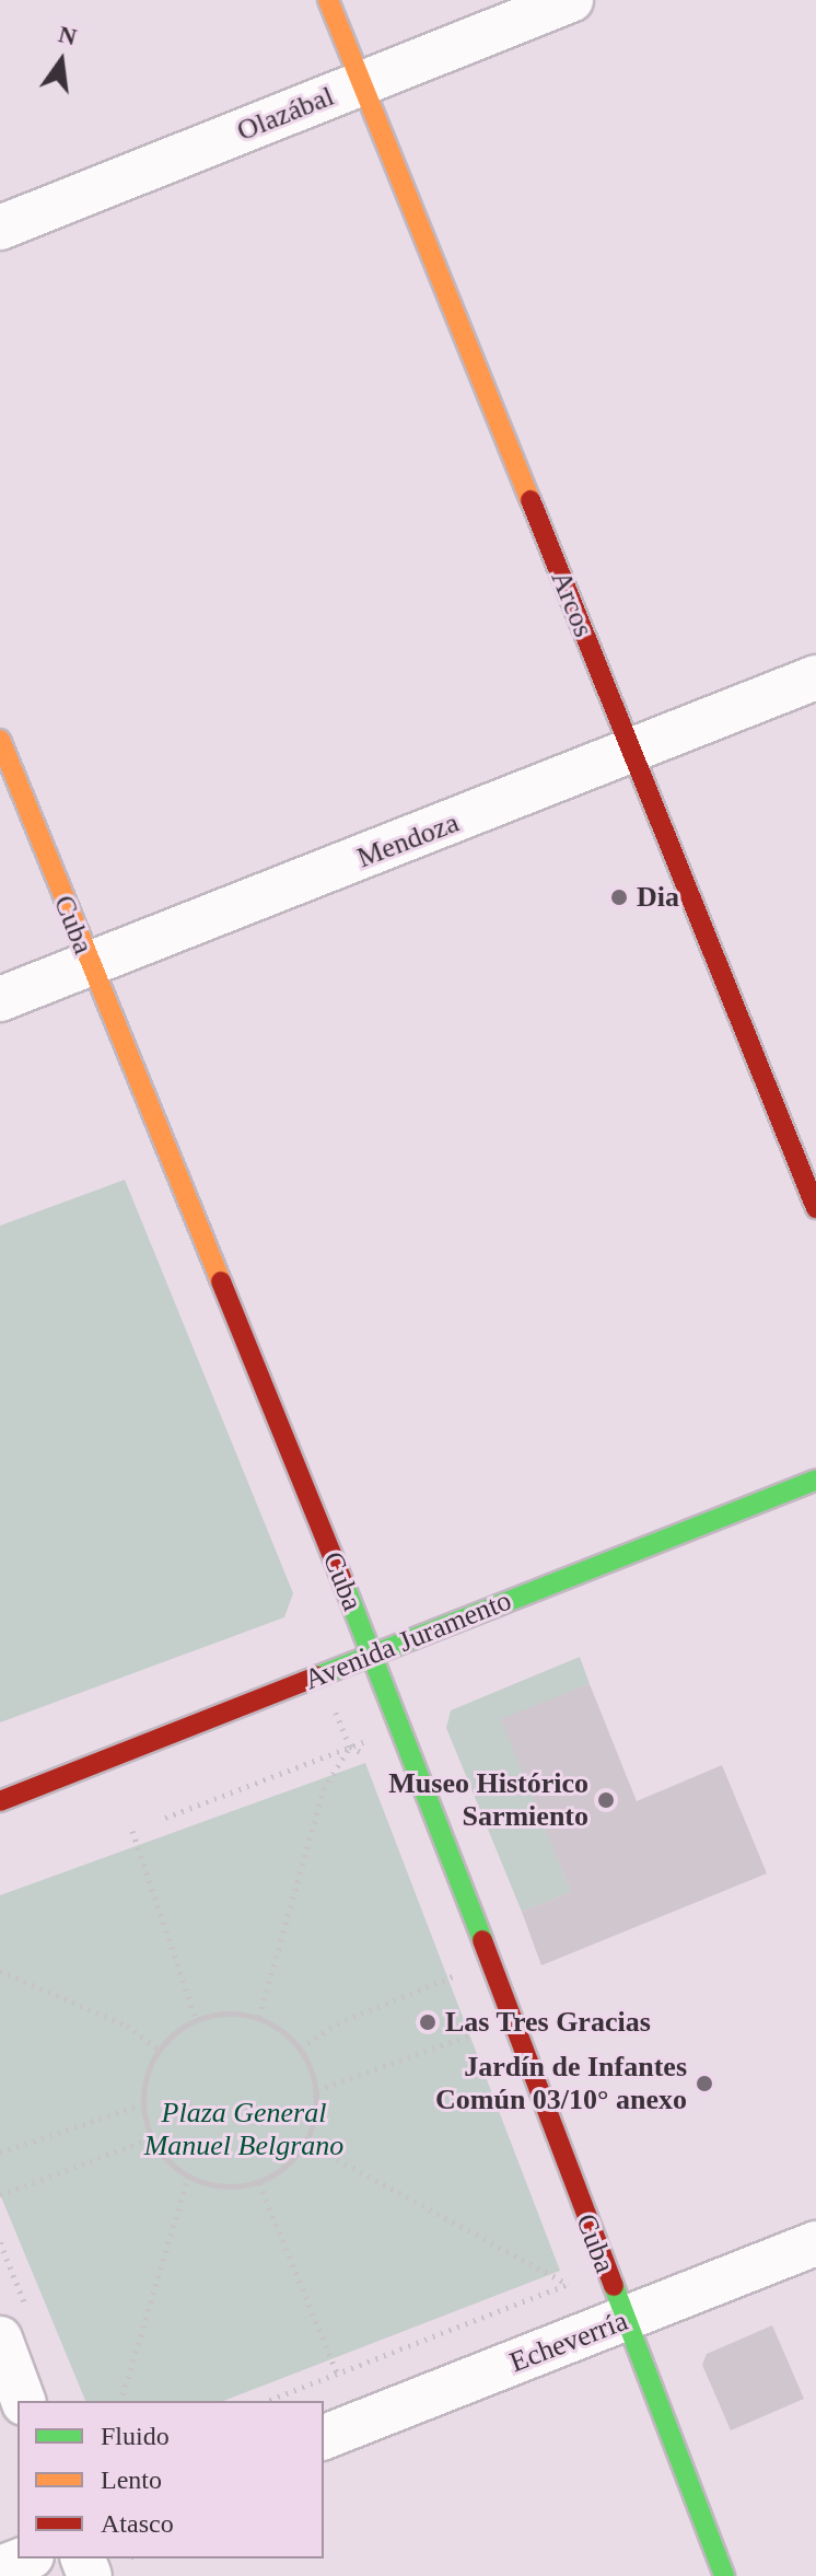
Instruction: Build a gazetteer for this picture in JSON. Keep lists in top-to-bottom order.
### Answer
{
  "streets": {
    "street": [
      "Olazábal",
      "Arcos",
      "Mendoza",
      "Cuba",
      "Avenida Juramento",
      "Echeverría"
    ]
  },
  "crossings": [
    ["Olazábal", "Arcos"],
    ["Arcos", "Mendoza"],
    ["Mendoza", "Cuba"],
    ["Cuba", "Avenida Juramento"],
    ["Cuba", "Echeverría"]
  ],
  "parks": ["Plaza General Manuel Belgrano"],
  "places": [
    "Dia",
    "Museo Histórico Sarmiento",
    "Las Tres Gracias",
    "Jardín de Infantes Común 03/10° anexo"
  ],
  "legend": ["Fluido", "Lento", "Atasco"],
  "north": "top"
}
